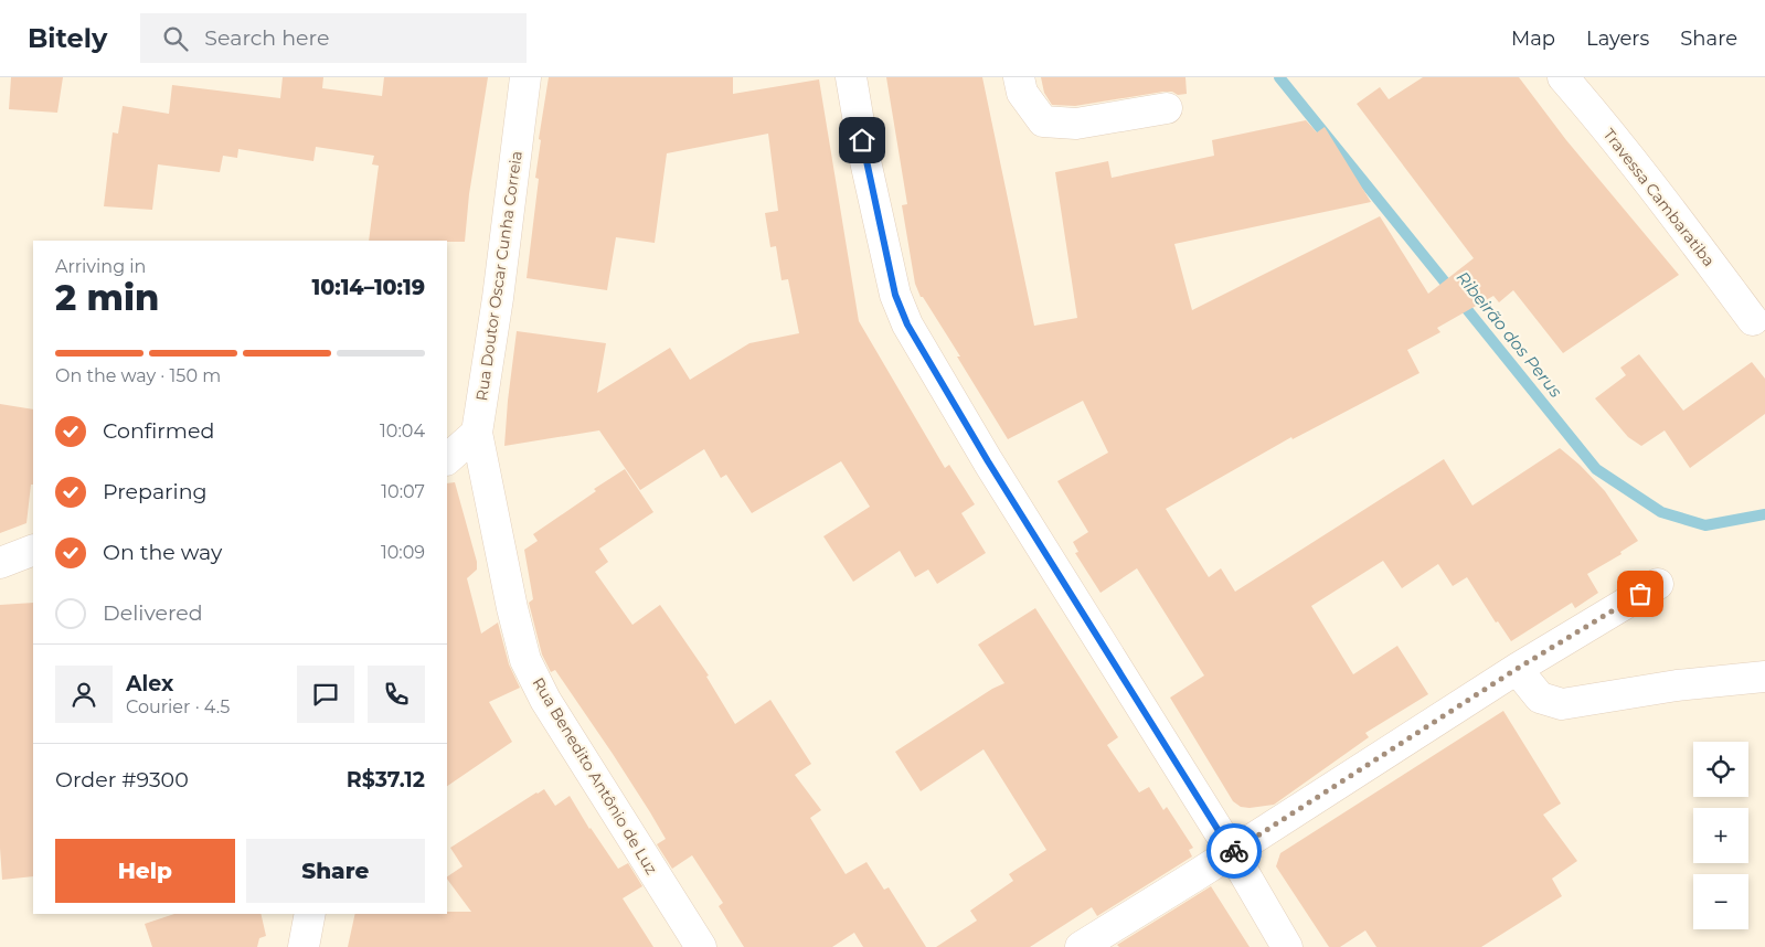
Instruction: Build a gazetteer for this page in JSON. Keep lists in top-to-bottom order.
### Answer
{
  "streets": {
    "street": ["Travessa Cambaratiba", "Rua Doutor Oscar Cunha Correia", "Rua Benedito Antônio de Luz"]
  },
  "crossings": [
    ["Rua Doutor Oscar Cunha Correia", "Rua Benedito Antônio de Luz"]
  ],
  "water": ["Ribeirão dos Perus"],
  "page": {
    "header": "Bitely",
    "search": "Search here",
    "nav": ["Map", "Layers", "Share"],
    "heading": ["2 min", "Arriving in", "10:14–10:19"],
    "panel": [
      "Alex",
      "Courier · 4.5",
      "Order #9300",
      "R$37.12"
    ],
    "bar": "On the way · 150 m",
    "list": [
      ["Confirmed", "10:04"],
      ["Preparing", "10:07"],
      ["On the way", "10:09"],
      "Delivered"
    ],
    "map_buttons": ["+", "−"],
    "buttons": ["Help", "Share"]
  }
}
